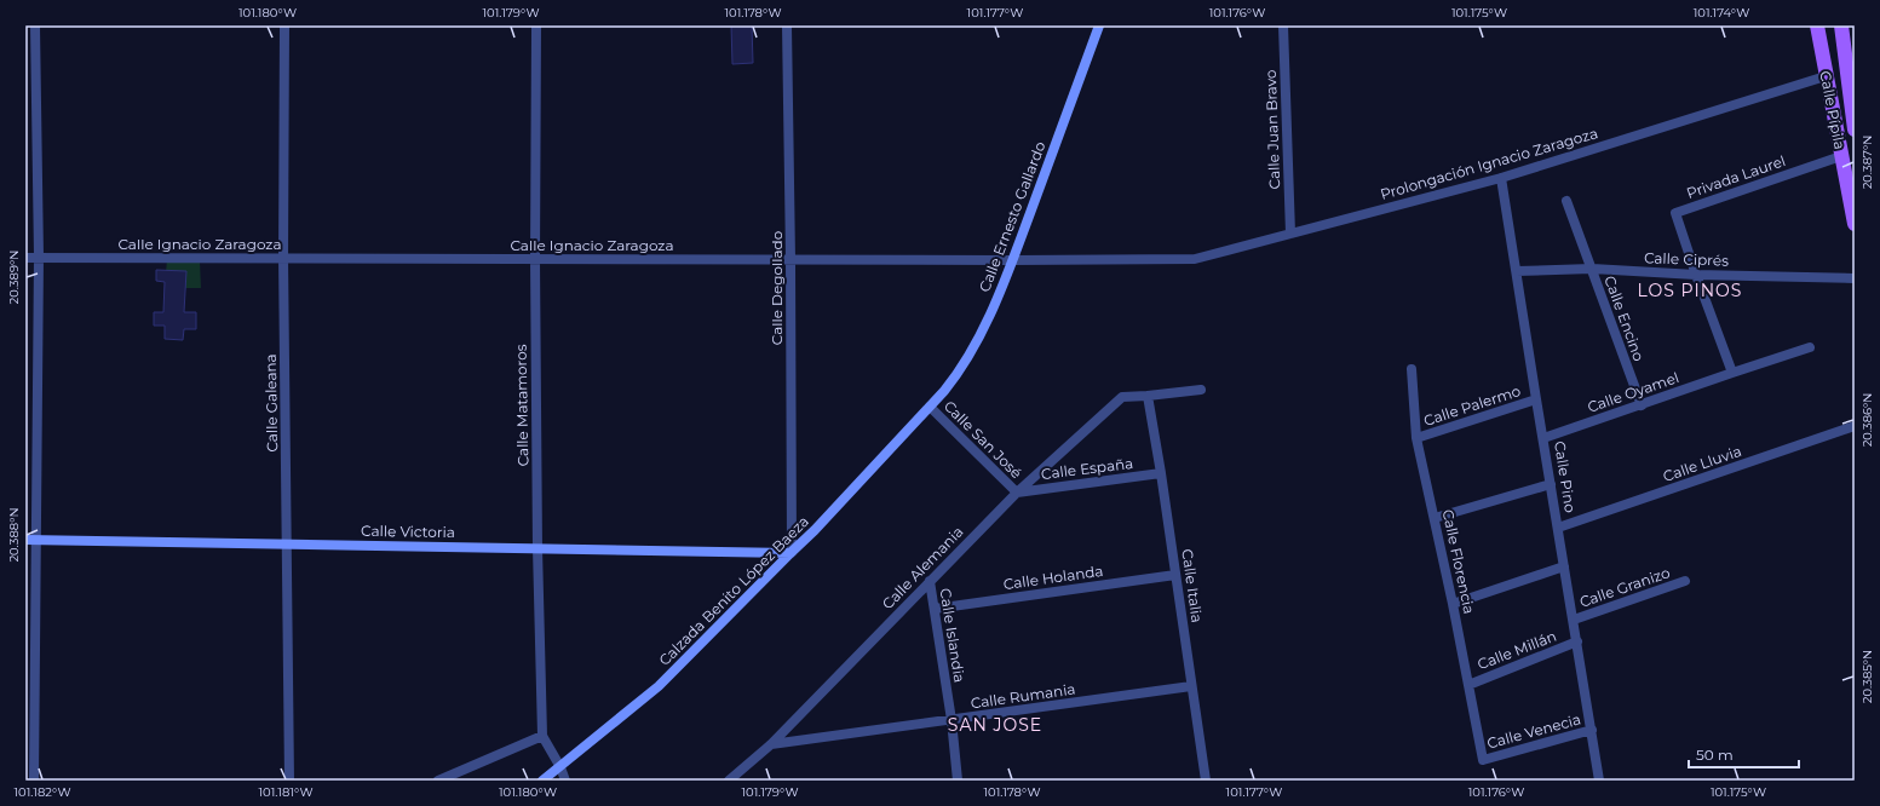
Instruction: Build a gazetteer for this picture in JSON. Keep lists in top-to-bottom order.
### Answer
{
  "streets": {
    "main road": ["Calle Pípila"],
    "street": [
      "Calle Juan Bravo",
      "Prolongación Ignacio Zaragoza",
      "Privada Laurel",
      "Calle Ernesto Gallardo",
      "Calle Ignacio Zaragoza",
      "Calle Ciprés",
      "Calle Degollado",
      "Calle Encino",
      "Calle Oyamel",
      "Calle Galeana",
      "Calle Matamoros",
      "Calle Palermo",
      "Calle San José",
      "Calle Lluvia",
      "Calle España",
      "Calle Pino",
      "Calle Victoria",
      "Calle Florencia",
      "Calle Alemania",
      "Calle Holanda",
      "Calle Italia",
      "Calle Granizo",
      "Calzada Benito López Baeza",
      "Calle Islandia",
      "Calle Millán",
      "Calle Rumania",
      "Calle Venecia"
    ]
  },
  "crossings": [
    ["Calle Pípila", "Prolongación Ignacio Zaragoza"],
    ["Calle Pípila", "Privada Laurel"],
    ["Calle Juan Bravo", "Prolongación Ignacio Zaragoza"],
    ["Prolongación Ignacio Zaragoza", "Calle Ignacio Zaragoza"],
    ["Prolongación Ignacio Zaragoza", "Calle Pino"],
    ["Privada Laurel", "Calle Ciprés"],
    ["Calle Ernesto Gallardo", "Calle Ignacio Zaragoza"],
    ["Calle Ernesto Gallardo", "Calle San José"],
    ["Calle Ernesto Gallardo", "Calzada Benito López Baeza"],
    ["Calle Ignacio Zaragoza", "Calle Degollado"],
    ["Calle Ignacio Zaragoza", "Calle Galeana"],
    ["Calle Ignacio Zaragoza", "Calle Matamoros"],
    ["Calle Ciprés", "Calle Encino"],
    ["Calle Ciprés", "Calle Pino"],
    ["Calle Degollado", "Calle Victoria"],
    ["Calle Degollado", "Calzada Benito López Baeza"],
    ["Calle Encino", "Calle Oyamel"],
    ["Calle Oyamel", "Calle Pino"],
    ["Calle Galeana", "Calle Victoria"],
    ["Calle Matamoros", "Calle Victoria"],
    ["Calle Matamoros", "Calzada Benito López Baeza"],
    ["Calle Palermo", "Calle Pino"],
    ["Calle Palermo", "Calle Florencia"],
    ["Calle San José", "Calle España"],
    ["Calle San José", "Calle Alemania"],
    ["Calle San José", "Calzada Benito López Baeza"],
    ["Calle Lluvia", "Calle Pino"],
    ["Calle España", "Calle Alemania"],
    ["Calle España", "Calle Italia"],
    ["Calle Pino", "Calle Granizo"],
    ["Calle Pino", "Calle Millán"],
    ["Calle Pino", "Calle Venecia"],
    ["Calle Victoria", "Calzada Benito López Baeza"],
    ["Calle Florencia", "Calle Millán"],
    ["Calle Florencia", "Calle Venecia"],
    ["Calle Alemania", "Calle Italia"],
    ["Calle Alemania", "Calle Islandia"],
    ["Calle Alemania", "Calle Rumania"],
    ["Calle Holanda", "Calle Italia"],
    ["Calle Holanda", "Calle Islandia"],
    ["Calle Italia", "Calle Rumania"],
    ["Calle Islandia", "Calle Rumania"]
  ],
  "districts": ["LOS PINOS", "SAN JOSE"],
  "scale_bar": "50 m",
  "coordinates": [
    "101.180°W",
    "101.179°W",
    "101.178°W",
    "101.177°W",
    "101.176°W",
    "101.175°W",
    "101.174°W",
    "20.387°N",
    "20.389°N",
    "20.386°N",
    "20.388°N",
    "20.385°N",
    "101.182°W",
    "101.181°W"
  ]
}
